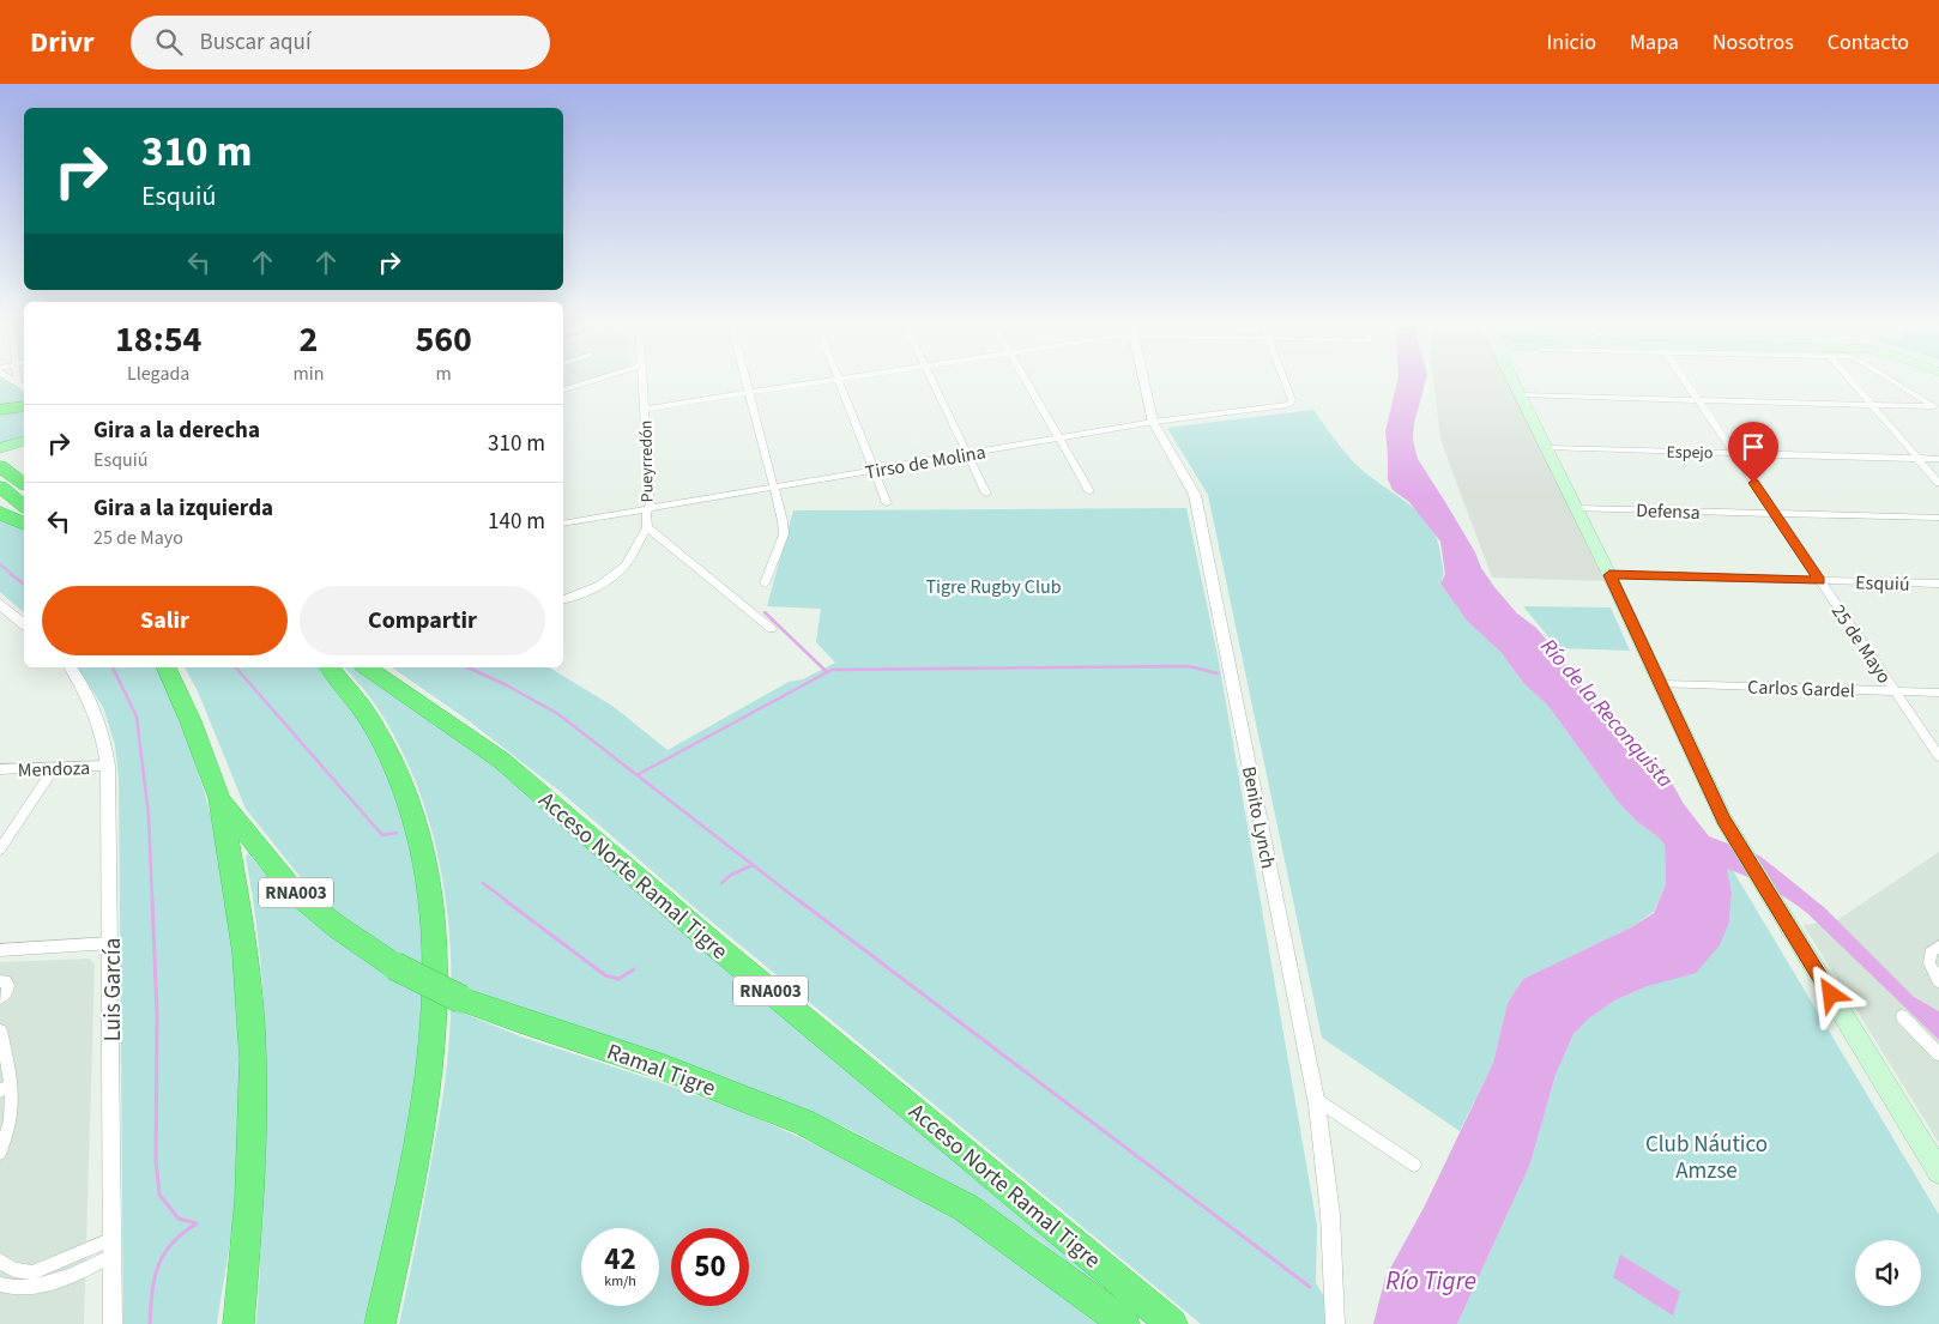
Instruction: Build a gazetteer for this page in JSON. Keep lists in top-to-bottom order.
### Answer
{
  "streets": {
    "highway": ["Acceso Norte Ramal Tigre", "RNA003", "Ramal Tigre"],
    "street": [
      "Espejo",
      "Pueyrredón",
      "Tirso de Molina",
      "Defensa",
      "Esquiú",
      "25 de Mayo",
      "Carlos Gardel",
      "Mendoza",
      "Benito Lynch",
      "Luis García"
    ]
  },
  "crossings": [
    ["Espejo", "25 de Mayo"],
    ["Pueyrredón", "Tirso de Molina"],
    ["Tirso de Molina", "Benito Lynch"],
    ["Defensa", "25 de Mayo"],
    ["Esquiú", "25 de Mayo"],
    ["25 de Mayo", "Carlos Gardel"],
    ["Mendoza", "Luis García"],
    ["RNA003", "Ramal Tigre"]
  ],
  "water": ["Río de la Reconquista", "Río Tigre"],
  "parks": ["Tigre Rugby Club", "Club Náutico Amzse"],
  "page": {
    "header": "Drivr",
    "search": "Buscar aquí",
    "nav": [
      "Inicio",
      "Mapa",
      "Nosotros",
      "Contacto"
    ],
    "turn": ["310 m", "Esquiú"],
    "eta": [
      "18:54",
      "Llegada",
      "2",
      "min",
      "560",
      "m"
    ],
    "list": [
      {
        "name": "Gira a la derecha",
        "note": "Esquiú",
        "value": "310 m"
      },
      {
        "name": "Gira a la izquierda",
        "note": "25 de Mayo",
        "value": "140 m"
      }
    ],
    "buttons": ["Salir", "Compartir"],
    "speed": "42 km/h",
    "limit": "50"
  }
}
